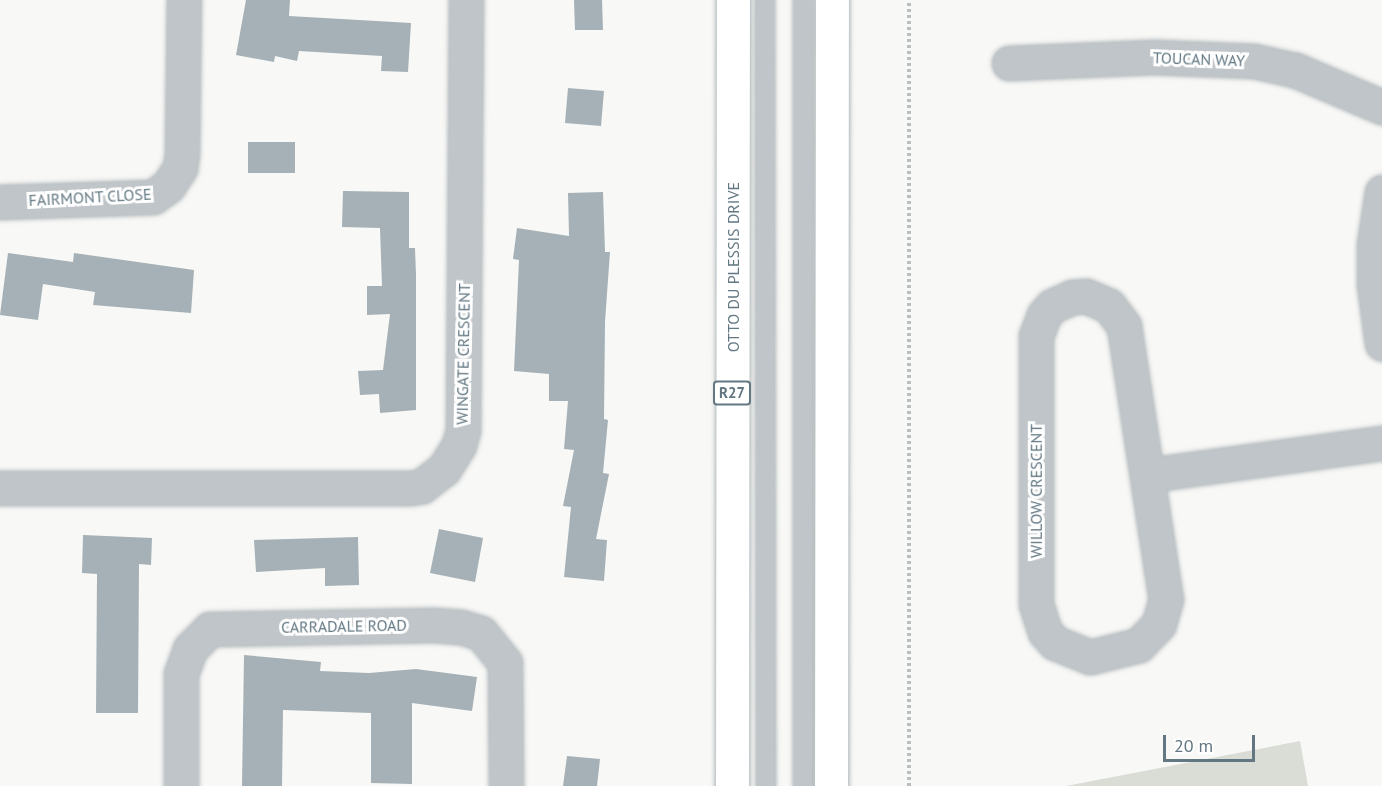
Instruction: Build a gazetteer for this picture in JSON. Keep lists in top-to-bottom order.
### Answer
{
  "streets": {
    "main road": ["OTTO DU PLESSIS DRIVE", "R27"],
    "street": [
      "TOUCAN WAY",
      "FAIRMONT CLOSE",
      "WINGATE CRESCENT",
      "WILLOW CRESCENT",
      "CARRADALE ROAD"
    ]
  },
  "scale_bar": "20 m"
}
